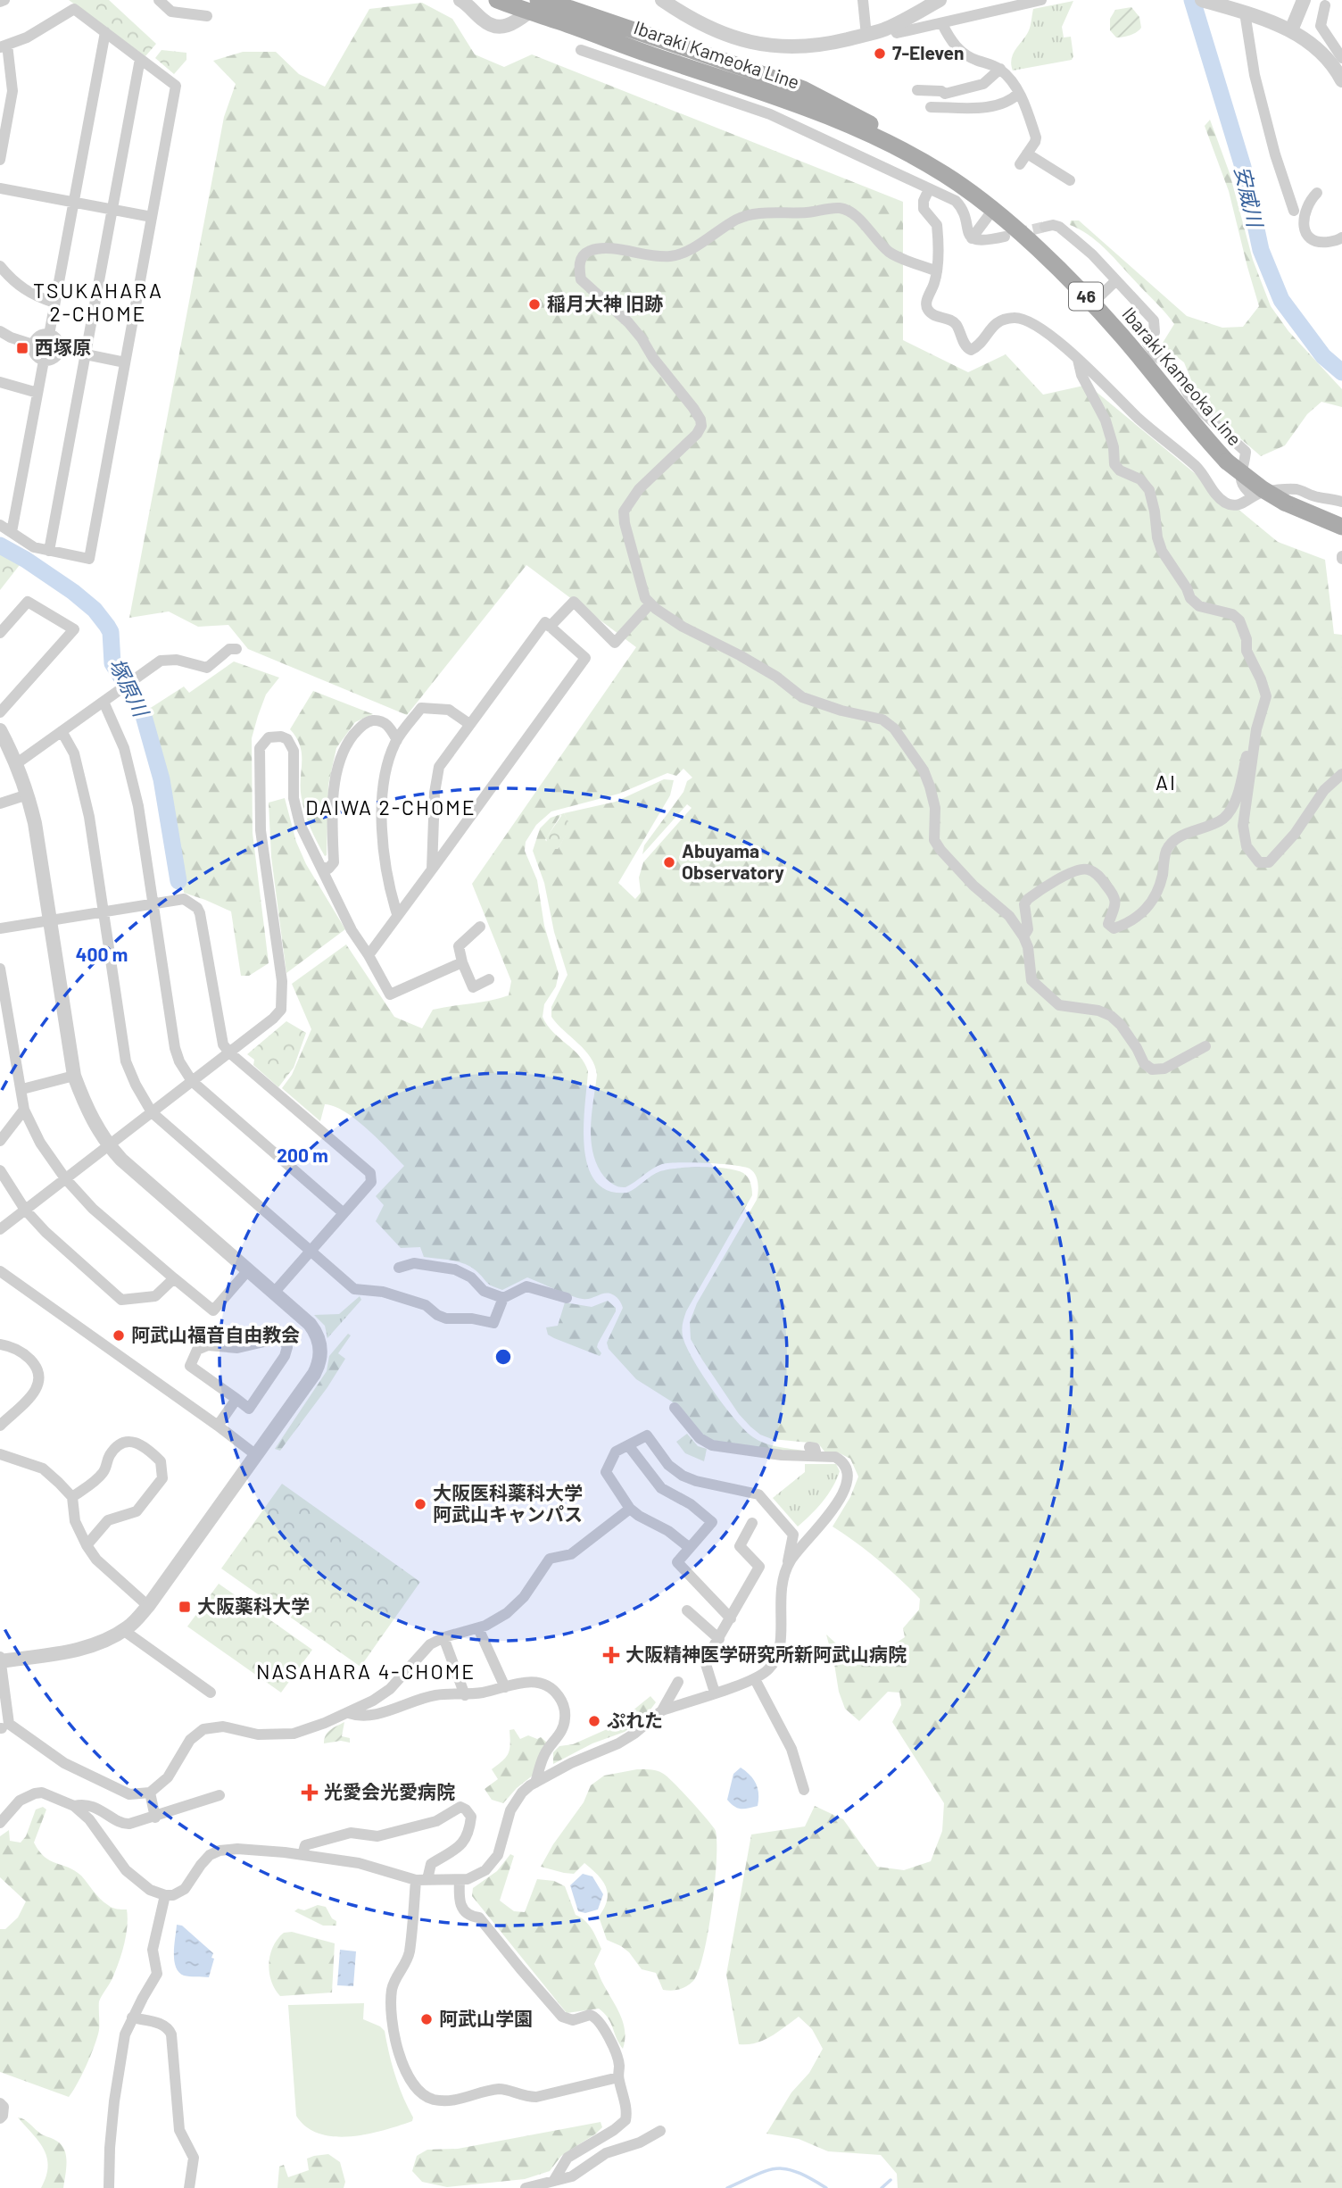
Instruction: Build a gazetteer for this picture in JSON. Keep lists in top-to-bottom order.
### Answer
{
  "streets": {
    "main road": ["Ibaraki Kameoka Line", "46"]
  },
  "districts": [
    "TSUKAHARA 2-CHOME",
    "AI",
    "DAIWA 2-CHOME",
    "NASAHARA 4-CHOME"
  ],
  "water": ["安威川", "塚原川"],
  "places": {
    "other": [
      "7-Eleven",
      "稲月大神 旧跡",
      "Abuyama Observatory",
      "阿武山福音自由教会",
      "大阪医科薬科大学 阿武山キャンパス",
      "ぷれた",
      "阿武山学園"
    ],
    "transit": ["西塚原", "大阪薬科大学"],
    "health": ["大阪精神医学研究所新阿武山病院", "光愛会光愛病院"]
  },
  "rings": ["400 m", "200 m"]
}
